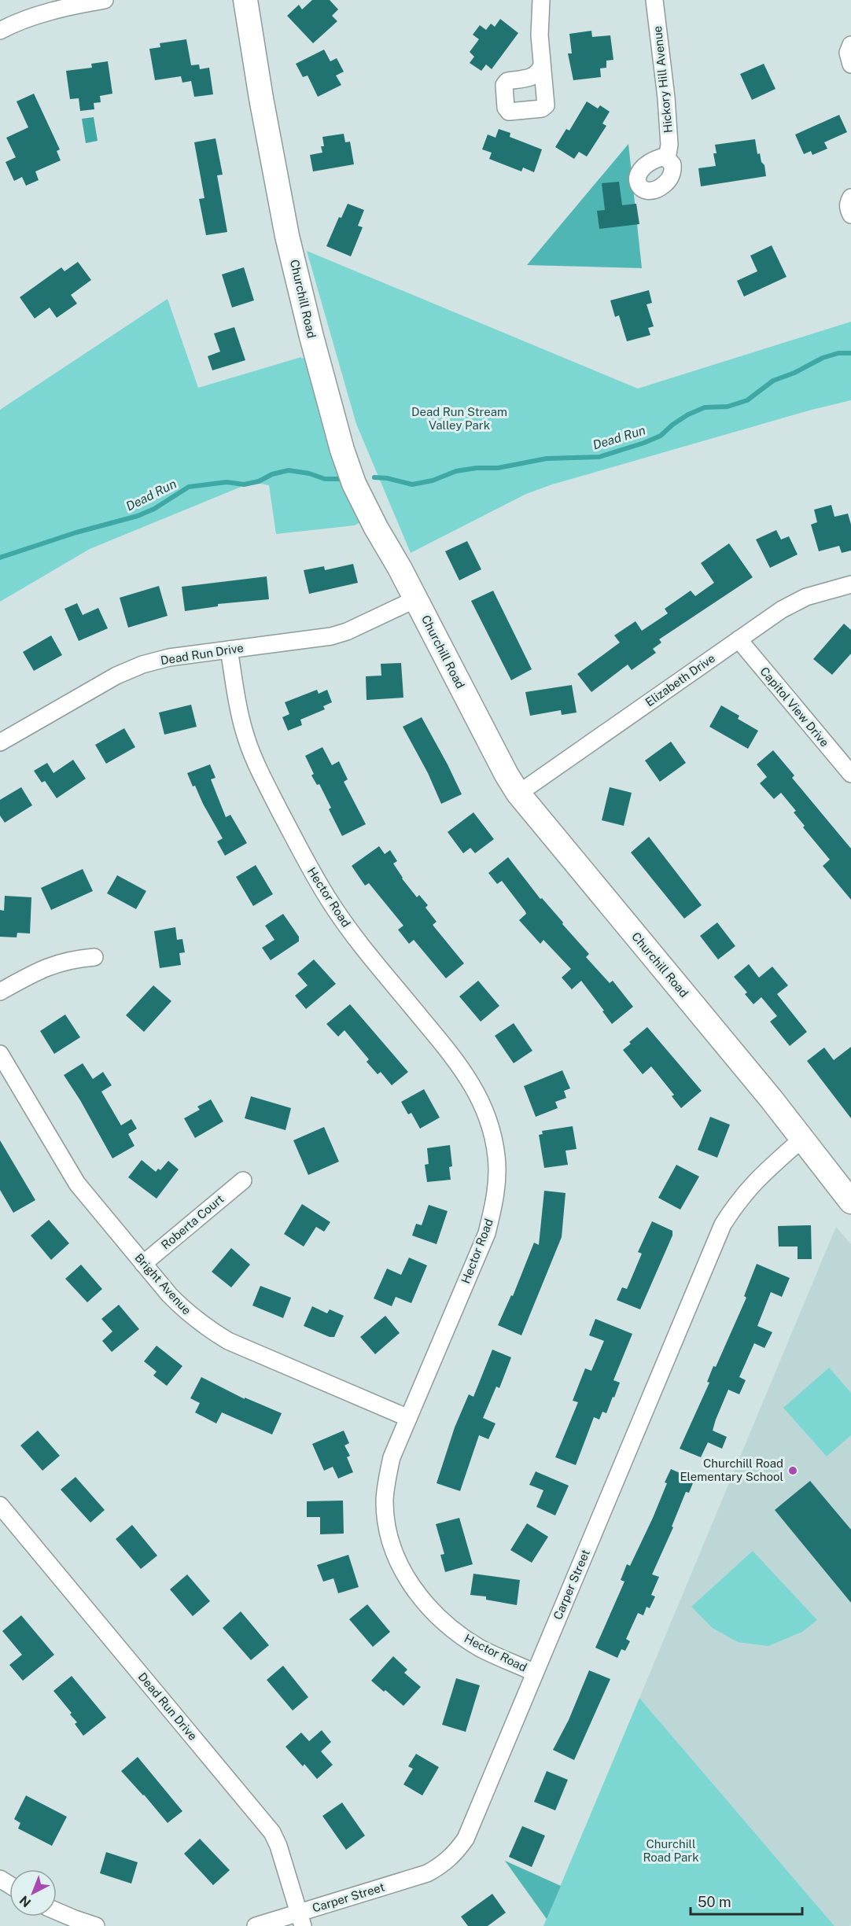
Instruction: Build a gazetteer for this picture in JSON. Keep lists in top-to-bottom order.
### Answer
{
  "streets": {
    "street": [
      "Hickory Hill Avenue",
      "Churchill Road",
      "Dead Run Drive",
      "Elizabeth Drive",
      "Capitol View Drive",
      "Hector Road",
      "Roberta Court",
      "Bright Avenue",
      "Carper Street"
    ]
  },
  "crossings": [
    ["Churchill Road", "Dead Run Drive"],
    ["Churchill Road", "Elizabeth Drive"],
    ["Churchill Road", "Carper Street"],
    ["Dead Run Drive", "Hector Road"],
    ["Dead Run Drive", "Carper Street"],
    ["Elizabeth Drive", "Capitol View Drive"],
    ["Hector Road", "Bright Avenue"],
    ["Hector Road", "Carper Street"],
    ["Roberta Court", "Bright Avenue"]
  ],
  "water": ["Dead Run"],
  "parks": ["Dead Run Stream Valley Park", "Churchill Road Park"],
  "places": ["Churchill Road Elementary School"],
  "scale_bar": "50 m",
  "north": "bottom left"
}
